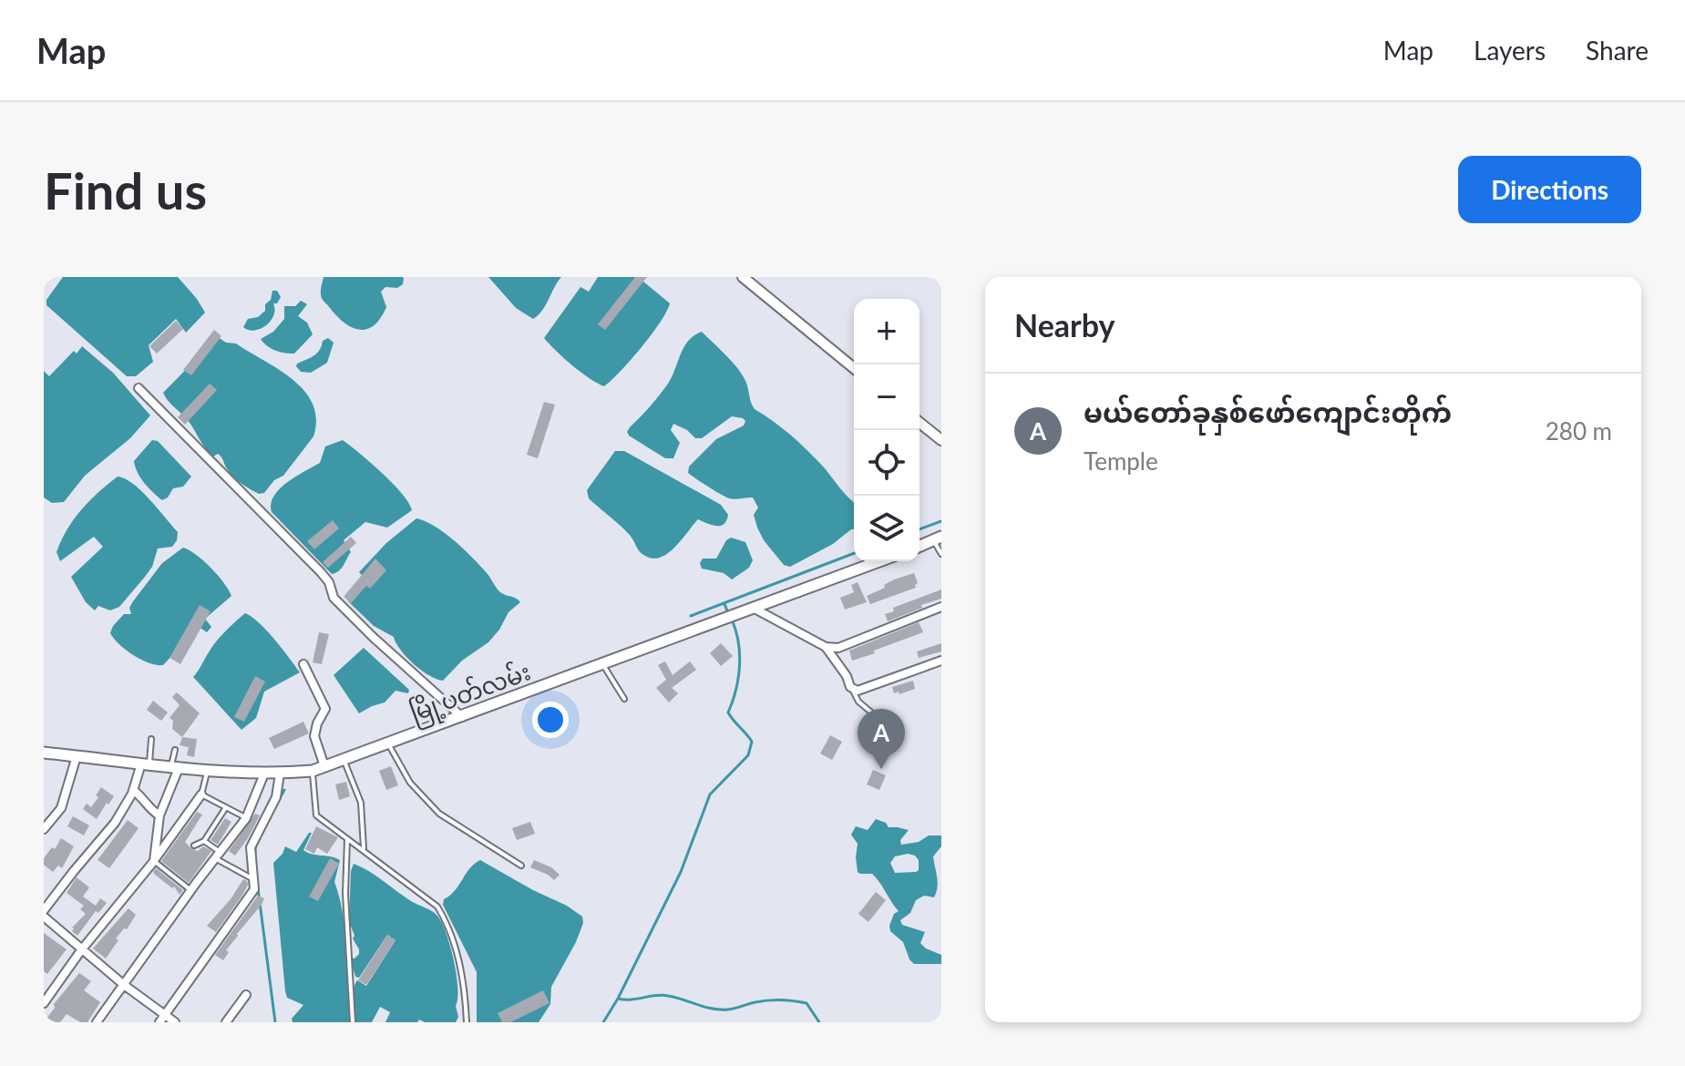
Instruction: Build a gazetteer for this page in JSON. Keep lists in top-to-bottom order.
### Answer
{
  "streets": {
    "main road": ["မြို့ပတ်လမ်း"]
  },
  "page": {
    "header": "Map",
    "nav": ["Map", "Layers", "Share"],
    "buttons": "Directions",
    "title": "Find us",
    "heading": "Nearby",
    "map_buttons": ["+", "−"],
    "list": [
      {
        "mark": "A",
        "name": "မယ်တော်ခုနှစ်ဖော်ကျောင်းတိုက်",
        "note": "Temple",
        "value": "280 m"
      }
    ],
    "pins": "A"
  }
}
